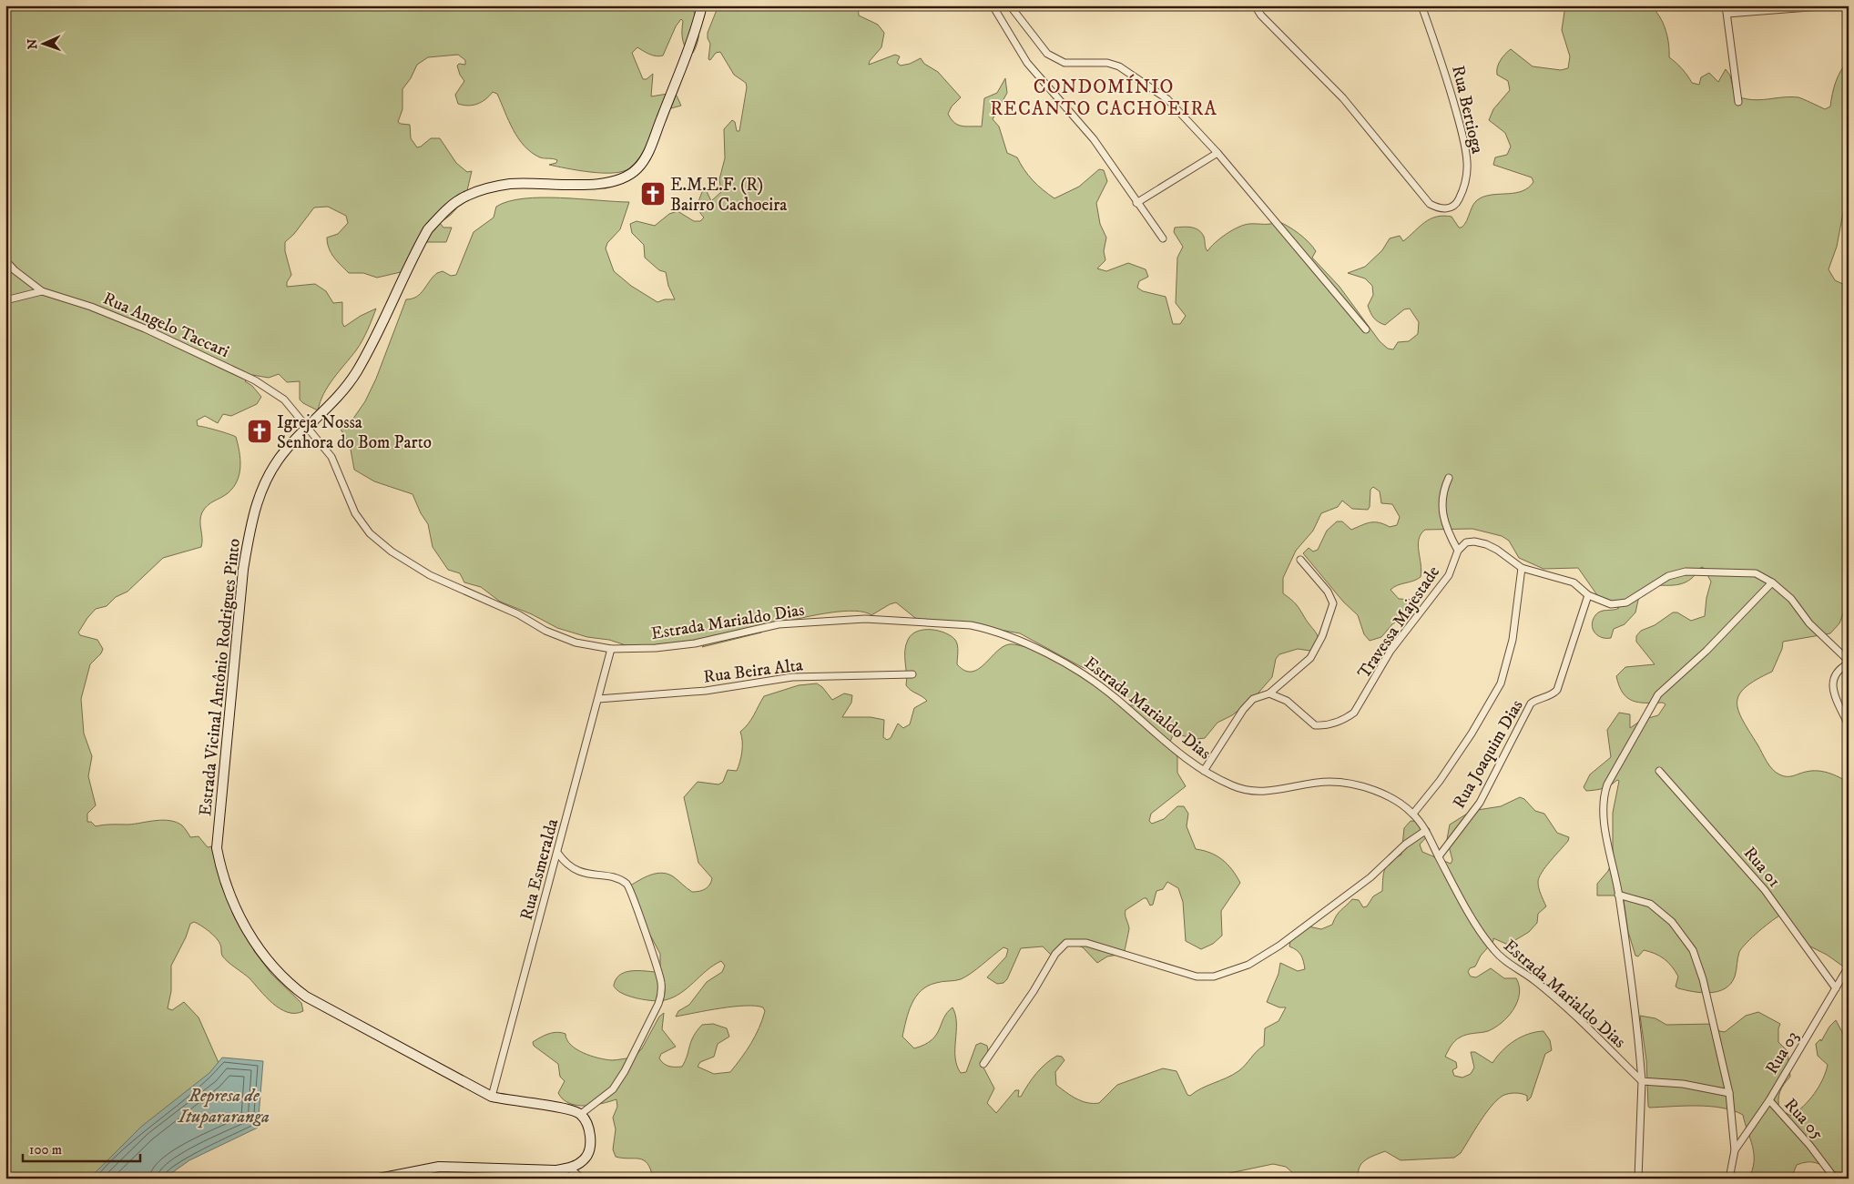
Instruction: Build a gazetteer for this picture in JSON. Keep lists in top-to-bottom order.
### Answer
{
  "streets": {
    "street": [
      "Rua Bertioga",
      "Rua Angelo Taccari",
      "Estrada Marialdo Dias",
      "Travessa Majestade",
      "Rua Beira Alta",
      "Estrada Vicinal Antônio Rodrigues Pinto",
      "Rua Joaquim Dias",
      "Rua 01",
      "Rua Esmeralda",
      "Rua 03",
      "Rua 05"
    ]
  },
  "crossings": [
    ["Rua Angelo Taccari", "Estrada Marialdo Dias"],
    ["Rua Angelo Taccari", "Estrada Vicinal Antônio Rodrigues Pinto"],
    ["Estrada Marialdo Dias", "Estrada Vicinal Antônio Rodrigues Pinto"],
    ["Estrada Marialdo Dias", "Rua Joaquim Dias"],
    ["Estrada Marialdo Dias", "Rua Esmeralda"],
    ["Rua Beira Alta", "Rua Esmeralda"],
    ["Estrada Vicinal Antônio Rodrigues Pinto", "Rua Esmeralda"],
    ["Rua 01", "Rua 03"],
    ["Rua 03", "Rua 05"]
  ],
  "districts": ["CONDOMÍNIO RECANTO CACHOEIRA"],
  "water": ["Represa de Itupararanga"],
  "places": {
    "church": ["E.M.E.F. (R) Bairro Cachoeira", "Igreja Nossa Senhora do Bom Parto"]
  },
  "scale_bar": "100 m",
  "north": "left"
}
